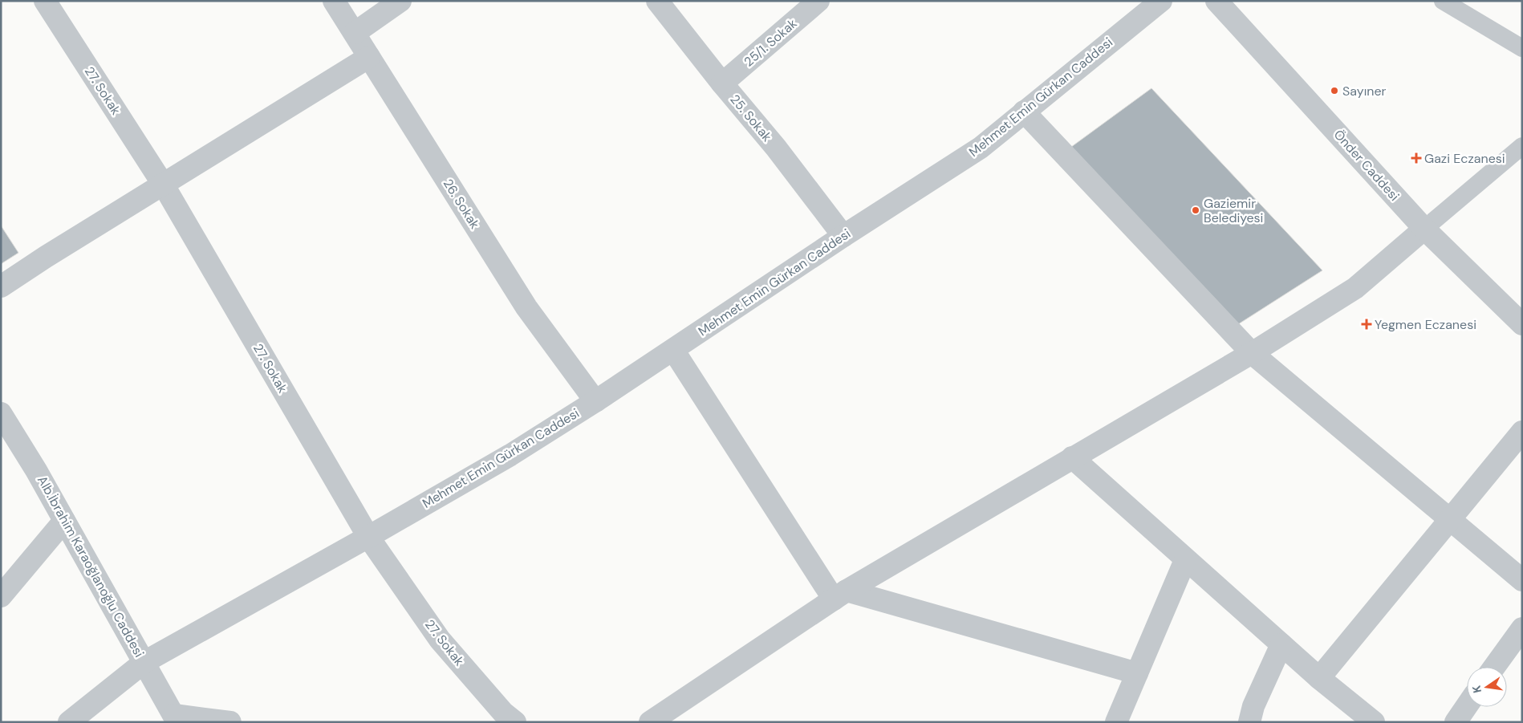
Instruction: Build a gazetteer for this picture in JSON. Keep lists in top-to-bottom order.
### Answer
{
  "streets": {
    "street": [
      "25/1. Sokak",
      "27. Sokak",
      "Mehmet Emin Gürkan Caddesi",
      "25. Sokak",
      "Önder Caddesi",
      "26. Sokak",
      "Alb.İbrahim Karaoğlanoğlu Caddesi"
    ]
  },
  "crossings": [
    ["25/1. Sokak", "25. Sokak"],
    ["27. Sokak", "Mehmet Emin Gürkan Caddesi"],
    ["Mehmet Emin Gürkan Caddesi", "25. Sokak"],
    ["Mehmet Emin Gürkan Caddesi", "26. Sokak"],
    ["Mehmet Emin Gürkan Caddesi", "Alb.İbrahim Karaoğlanoğlu Caddesi"]
  ],
  "places": {
    "other": ["Sayıner", "Gaziemir Belediyesi"],
    "health": ["Gazi Eczanesi", "Yegmen Eczanesi"]
  },
  "north": "left"
}
